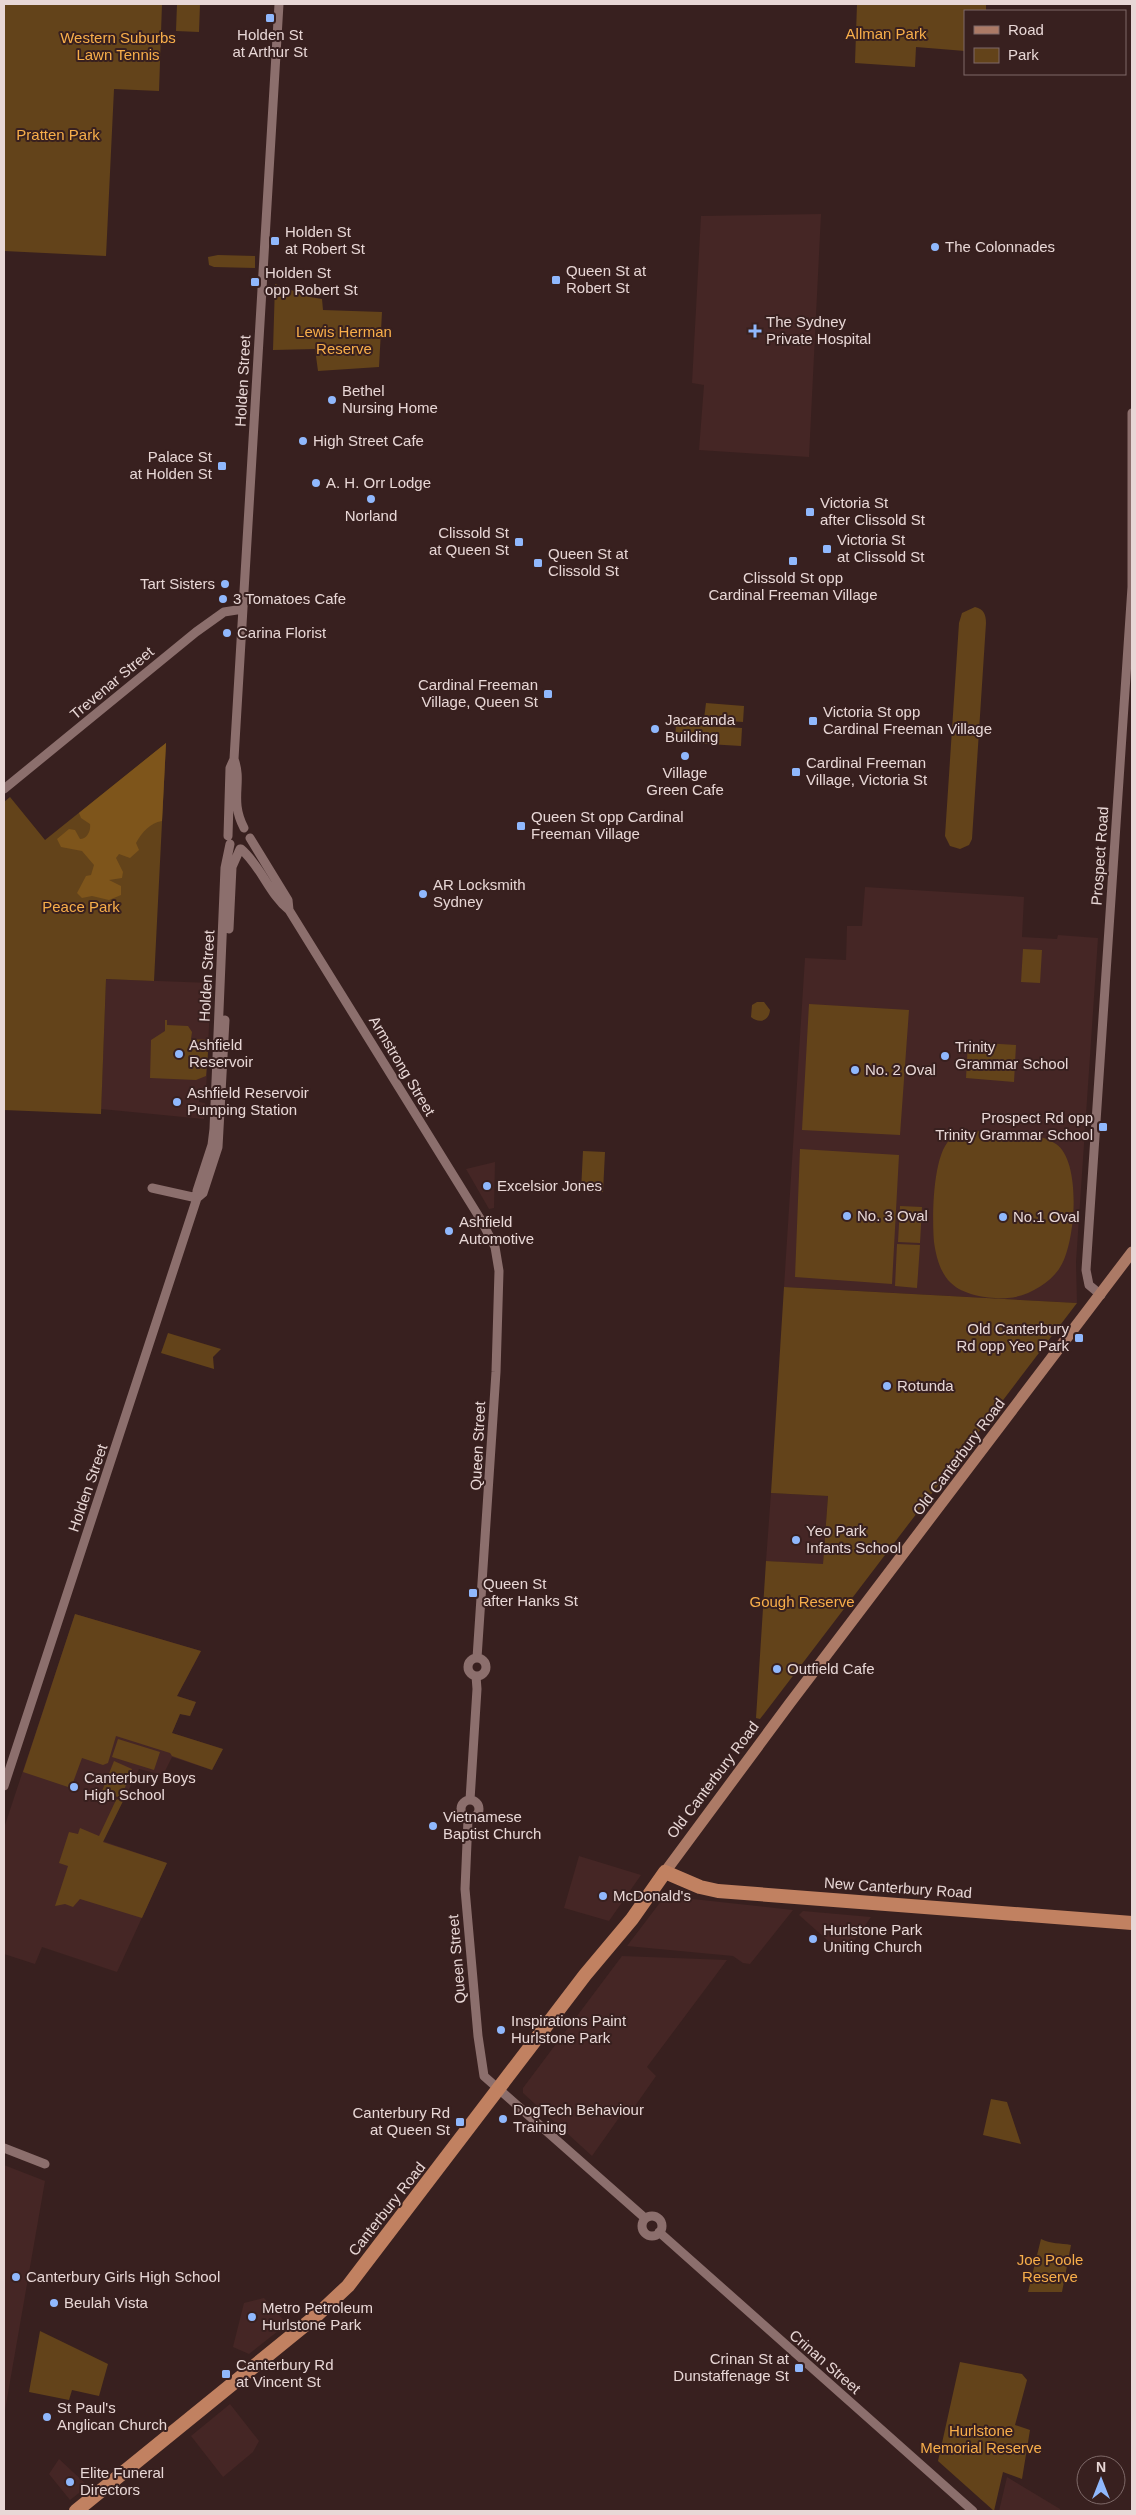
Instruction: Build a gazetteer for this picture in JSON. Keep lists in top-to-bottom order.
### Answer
{
  "streets": {
    "highway": ["New Canterbury Road", "Canterbury Road"],
    "main road": ["Old Canterbury Road"],
    "street": [
      "Holden Street",
      "Trevenar Street",
      "Prospect Road",
      "Armstrong Street",
      "Queen Street",
      "Crinan Street"
    ]
  },
  "crossings": [
    ["Holden Street", "Trevenar Street"],
    ["Holden Street", "Armstrong Street"],
    ["Prospect Road", "Old Canterbury Road"],
    ["Armstrong Street", "Queen Street"],
    ["Queen Street", "Canterbury Road"],
    ["Old Canterbury Road", "New Canterbury Road"],
    ["Old Canterbury Road", "Canterbury Road"],
    ["New Canterbury Road", "Canterbury Road"]
  ],
  "parks": [
    "Allman Park",
    "Western Suburbs Lawn Tennis",
    "Pratten Park",
    "Lewis Herman Reserve",
    "Peace Park",
    "Gough Reserve",
    "Joe Poole Reserve",
    "Hurlstone Memorial Reserve"
  ],
  "places": {
    "transit": [
      "Holden St at Arthur St",
      "Holden St at Robert St",
      "Queen St at Robert St",
      "Holden St opp Robert St",
      "Palace St at Holden St",
      "Victoria St after Clissold St",
      "Clissold St at Queen St",
      "Victoria St at Clissold St",
      "Clissold St opp Cardinal Freeman Village",
      "Queen St at Clissold St",
      "Cardinal Freeman Village, Queen St",
      "Victoria St opp Cardinal Freeman Village",
      "Cardinal Freeman Village, Victoria St",
      "Queen St opp Cardinal Freeman Village",
      "Prospect Rd opp Trinity Grammar School",
      "Old Canterbury Rd opp Yeo Park",
      "Queen St after Hanks St",
      "Canterbury Rd at Queen St",
      "Crinan St at Dunstaffenage St",
      "Canterbury Rd at Vincent St"
    ],
    "other": [
      "The Colonnades",
      "Bethel Nursing Home",
      "High Street Cafe",
      "A. H. Orr Lodge",
      "Norland",
      "Tart Sisters",
      "3 Tomatoes Cafe",
      "Carina Florist",
      "Jacaranda Building",
      "Village Green Cafe",
      "AR Locksmith Sydney",
      "Ashfield Reservoir",
      "Trinity Grammar School",
      "No. 2 Oval",
      "Ashfield Reservoir Pumping Station",
      "Excelsior Jones",
      "No. 3 Oval",
      "No.1 Oval",
      "Ashfield Automotive",
      "Rotunda",
      "Yeo Park Infants School",
      "Outfield Cafe",
      "Canterbury Boys High School",
      "Vietnamese Baptist Church",
      "McDonald's",
      "Hurlstone Park Uniting Church",
      "Inspirations Paint Hurlstone Park",
      "DogTech Behaviour Training",
      "Canterbury Girls High School",
      "Beulah Vista",
      "Metro Petroleum Hurlstone Park",
      "St Paul's Anglican Church",
      "Elite Funeral Directors"
    ],
    "health": ["The Sydney Private Hospital"]
  },
  "legend": ["Road", "Park"],
  "north": "top"
}
